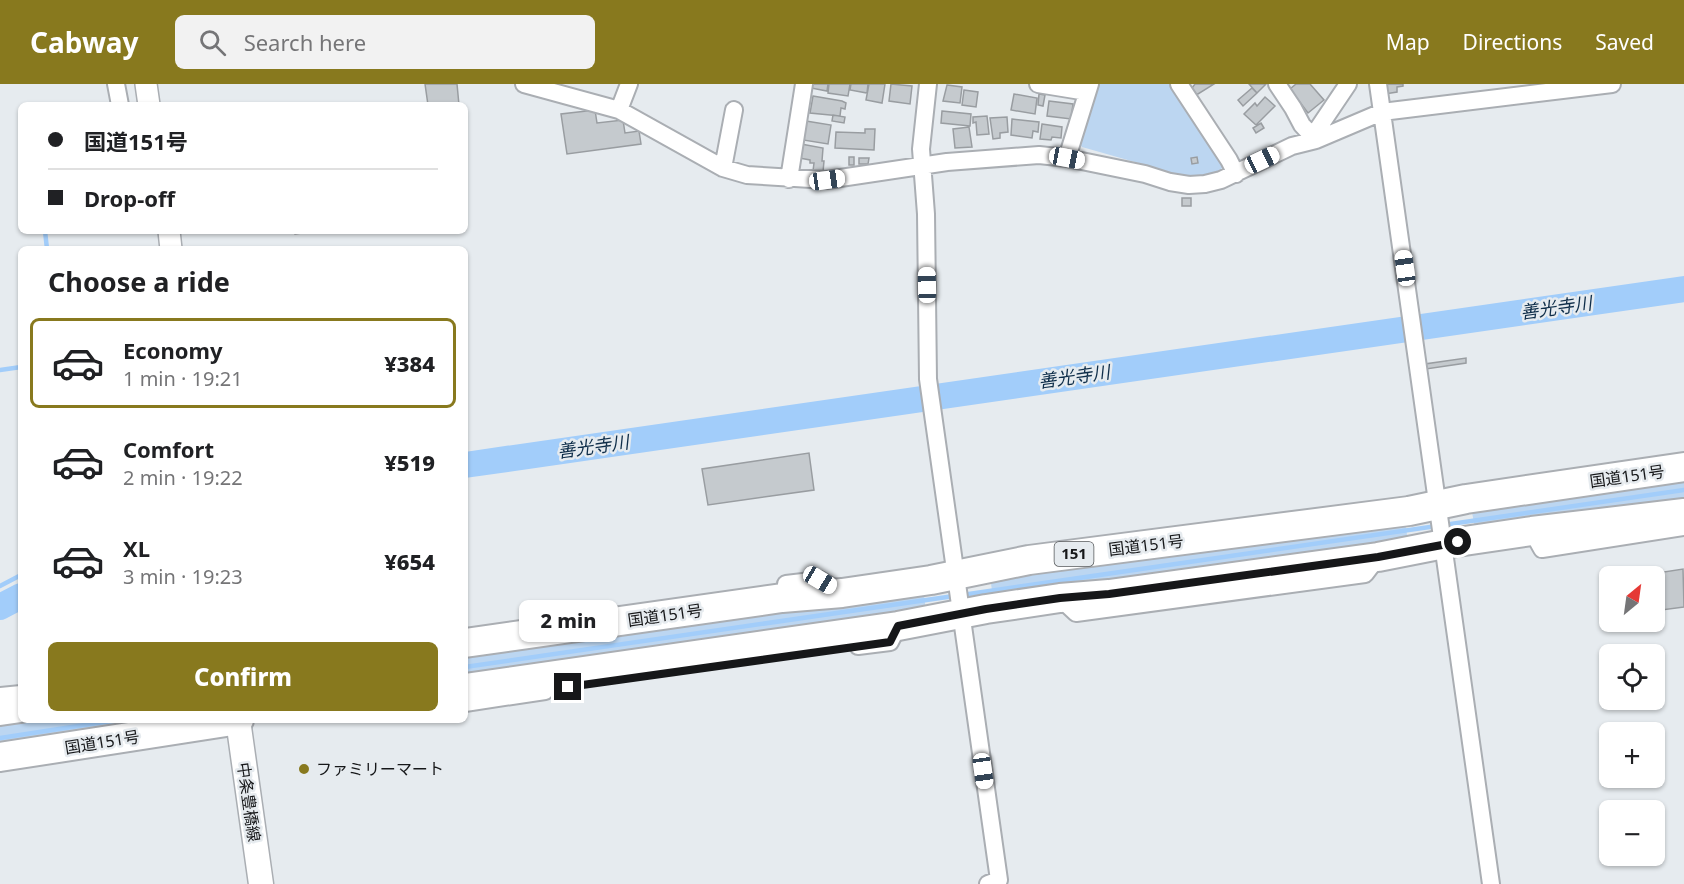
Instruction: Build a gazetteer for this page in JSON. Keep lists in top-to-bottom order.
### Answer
{
  "streets": {
    "highway": ["国道151号", "151"],
    "main road": ["中条豊橋線"]
  },
  "water": ["善光寺川"],
  "places": ["ファミリーマート"],
  "north": "top right",
  "page": {
    "header": "Cabway",
    "search": "Search here",
    "nav": ["Map", "Directions", "Saved"],
    "banner": ["国道151号", "Drop-off"],
    "heading": "Choose a ride",
    "list": [
      {
        "name": "Economy",
        "note": "1 min · 19:21",
        "value": "¥384"
      },
      {
        "name": "Comfort",
        "note": "2 min · 19:22",
        "value": "¥519"
      },
      {
        "name": "XL",
        "note": "3 min · 19:23",
        "value": "¥654"
      }
    ],
    "map_buttons": ["+", "−"],
    "bubble": "2 min",
    "buttons": "Confirm"
  }
}
